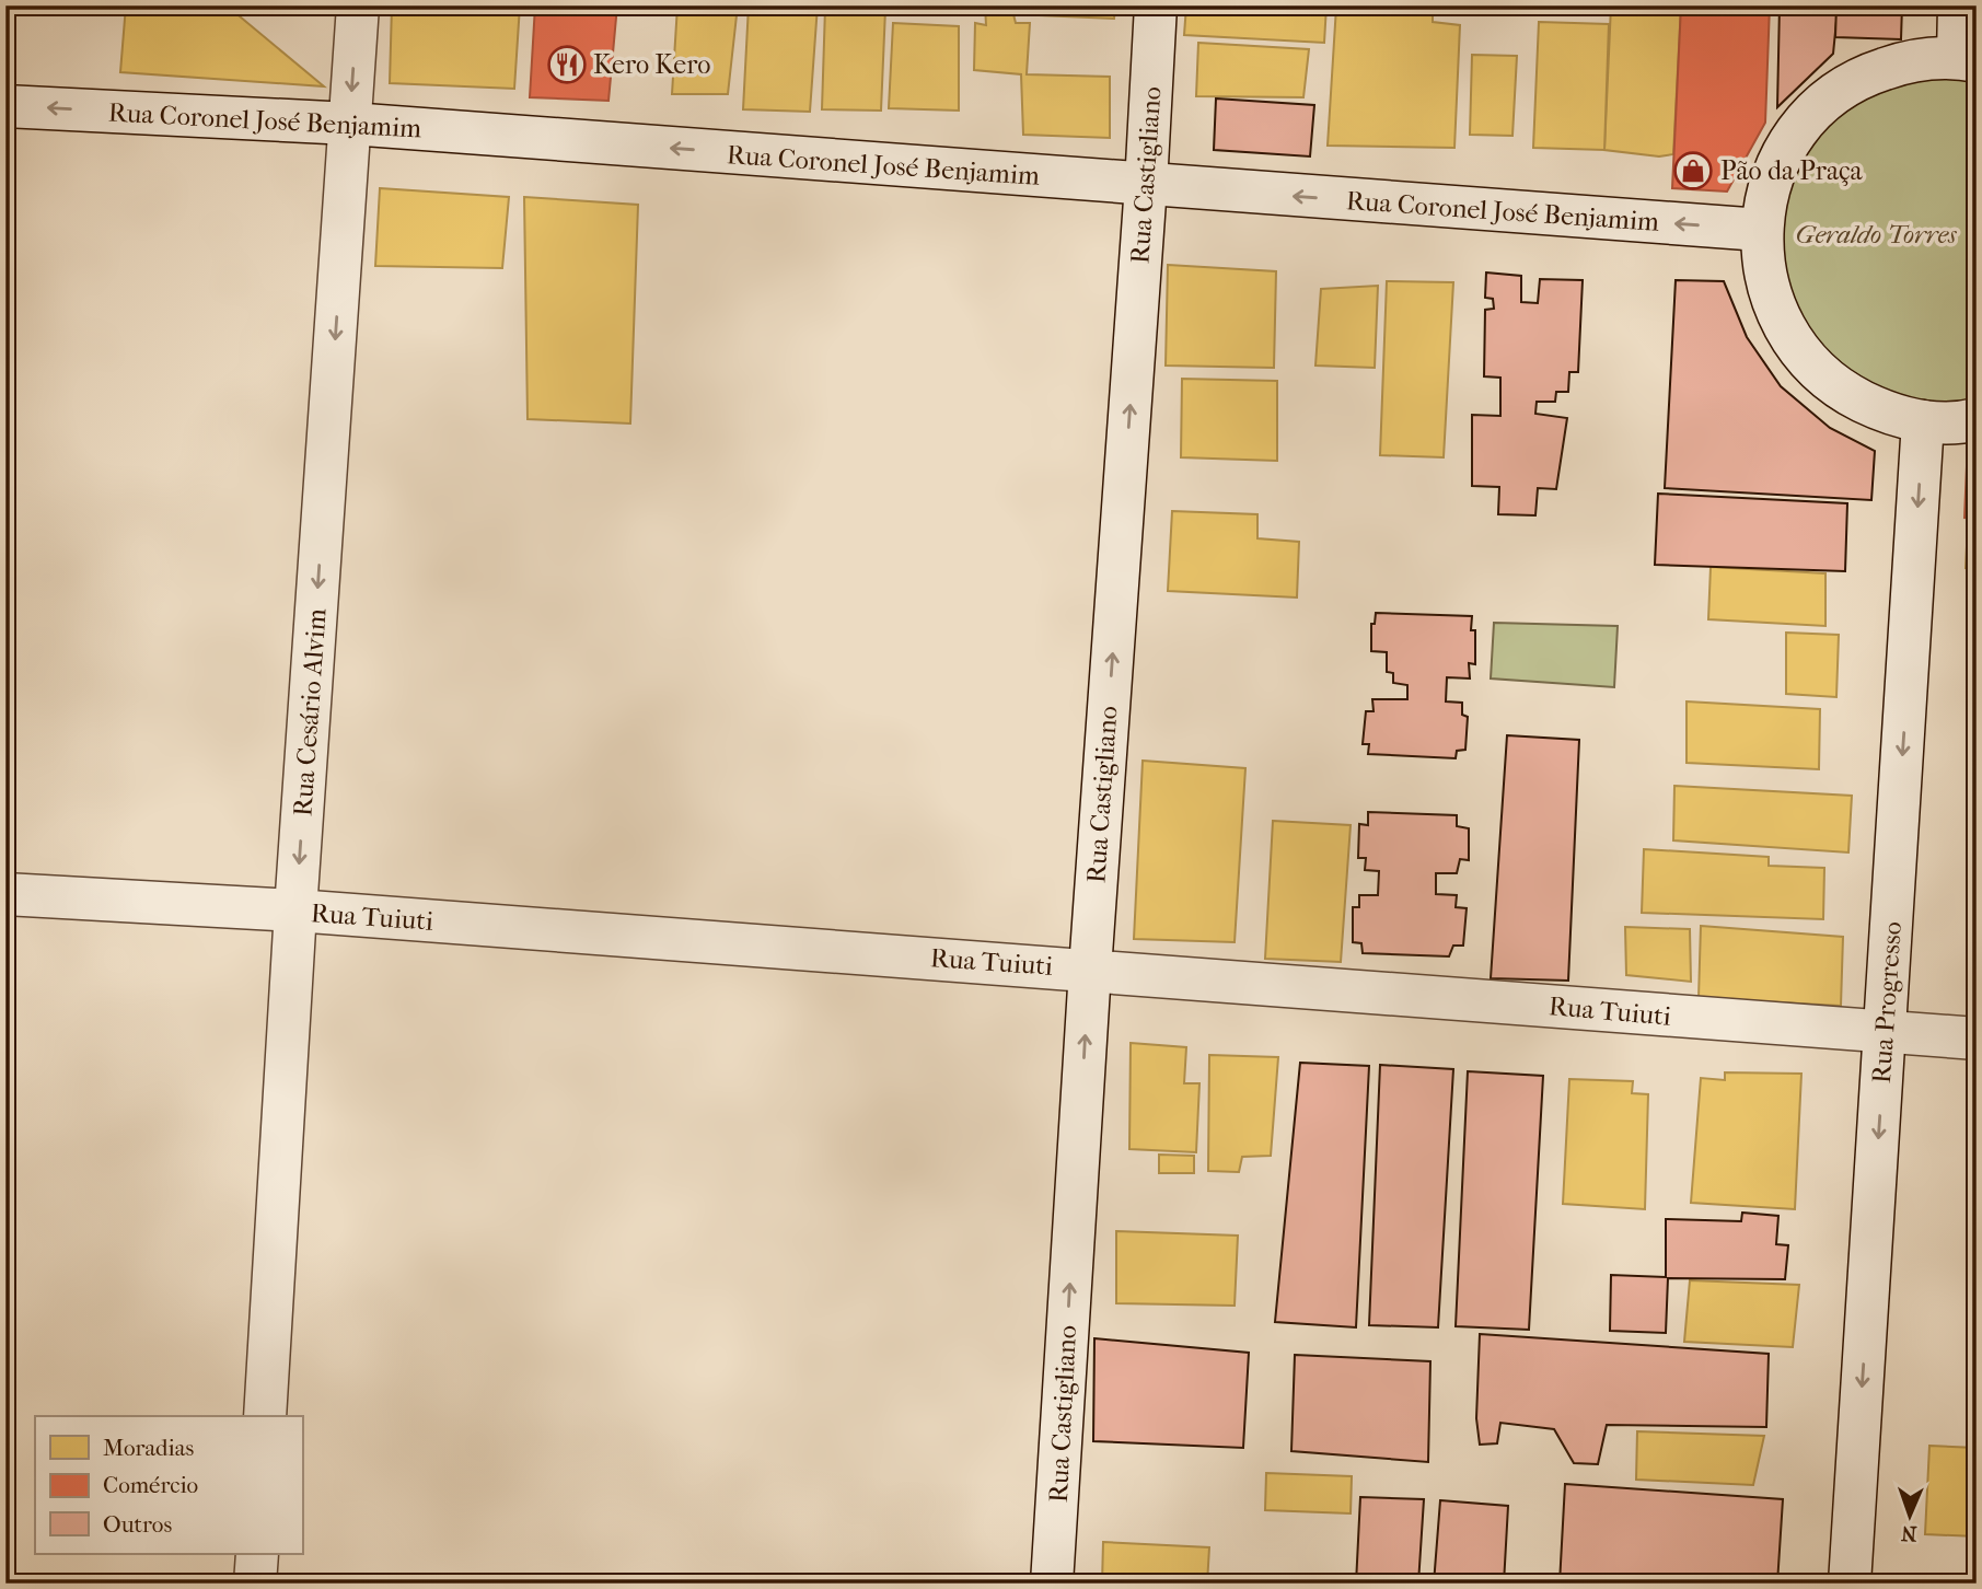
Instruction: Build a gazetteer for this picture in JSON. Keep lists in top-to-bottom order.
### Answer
{
  "streets": {
    "street": [
      "Rua Coronel José Benjamim",
      "Rua Castigliano",
      "Rua Cesário Alvim",
      "Rua Tuiuti",
      "Rua Progresso"
    ]
  },
  "crossings": [
    ["Rua Coronel José Benjamim", "Rua Castigliano"],
    ["Rua Coronel José Benjamim", "Rua Cesário Alvim"],
    ["Rua Castigliano", "Rua Tuiuti"],
    ["Rua Cesário Alvim", "Rua Tuiuti"],
    ["Rua Tuiuti", "Rua Progresso"]
  ],
  "one_way": [
    "Rua Coronel José Benjamim",
    "Rua Castigliano",
    "Rua Cesário Alvim",
    "Rua Progresso"
  ],
  "parks": ["Geraldo Torres"],
  "places": {
    "restaurant": ["Kero Kero"],
    "shop": ["Pão da Praça"]
  },
  "legend": ["Moradias", "Comércio", "Outros"],
  "north": "bottom"
}
